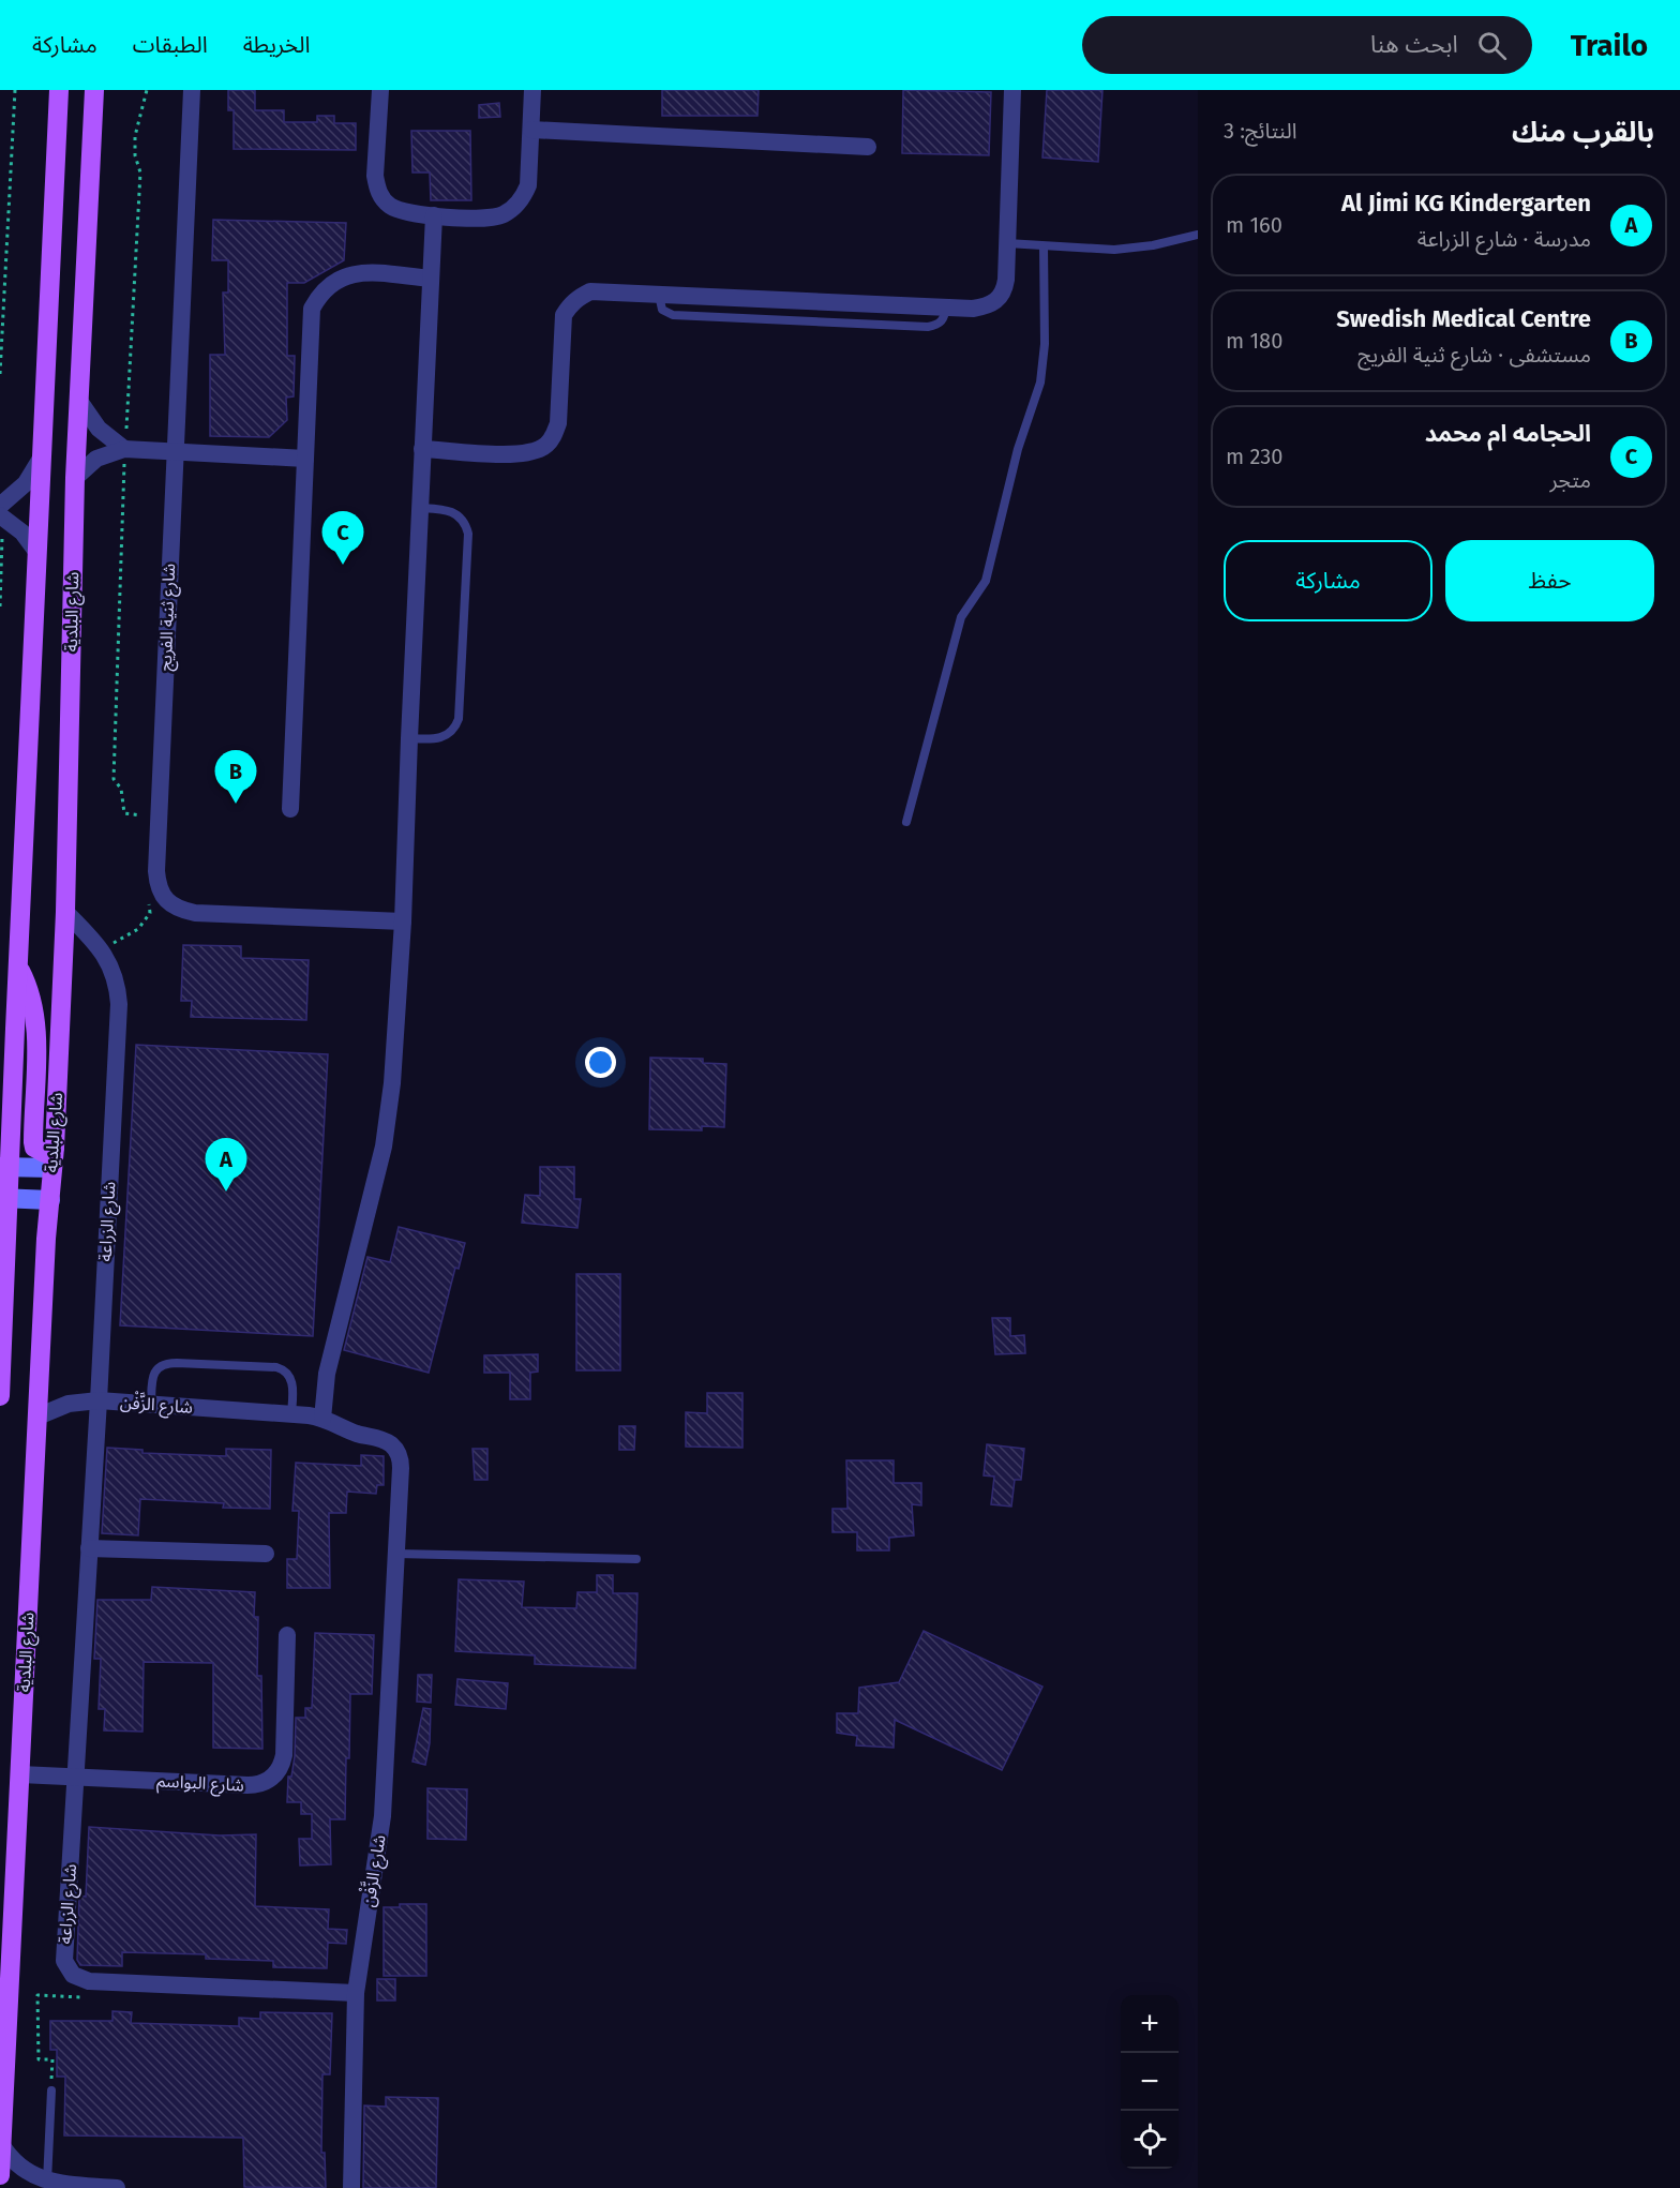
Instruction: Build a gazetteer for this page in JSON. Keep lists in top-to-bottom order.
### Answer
{
  "streets": {
    "main road": ["شارع البلدية"],
    "street": [
      "شارع ثنية الفريج",
      "شارع الزراعة",
      "شارع الزَّفْن",
      "شارع البواسم"
    ]
  },
  "crossings": [
    ["شارع البلدية", "شارع الزراعة"],
    ["شارع البلدية", "شارع الزَّفْن"],
    ["شارع البلدية", "شارع البواسم"],
    ["شارع الزراعة", "شارع الزَّفْن"],
    ["شارع الزراعة", "شارع البواسم"]
  ],
  "page": {
    "header": "Trailo",
    "search": "ابحث هنا",
    "nav": ["الخريطة", "الطبقات", "مشاركة"],
    "heading": ["بالقرب منك", "النتائج: 3"],
    "list": [
      {
        "mark": "A",
        "name": "Al Jimi KG Kindergarten",
        "note": "مدرسة · شارع الزراعة",
        "value": "160 m"
      },
      {
        "mark": "B",
        "name": "Swedish Medical Centre",
        "note": "مستشفى · شارع ثنية الفريج",
        "value": "180 m"
      },
      {
        "mark": "C",
        "name": "الحجامه ام محمد",
        "note": "متجر",
        "value": "230 m"
      }
    ],
    "pins": ["C", "B", "A"],
    "buttons": ["حفظ", "مشاركة"],
    "map_buttons": ["+", "−"]
  }
}
